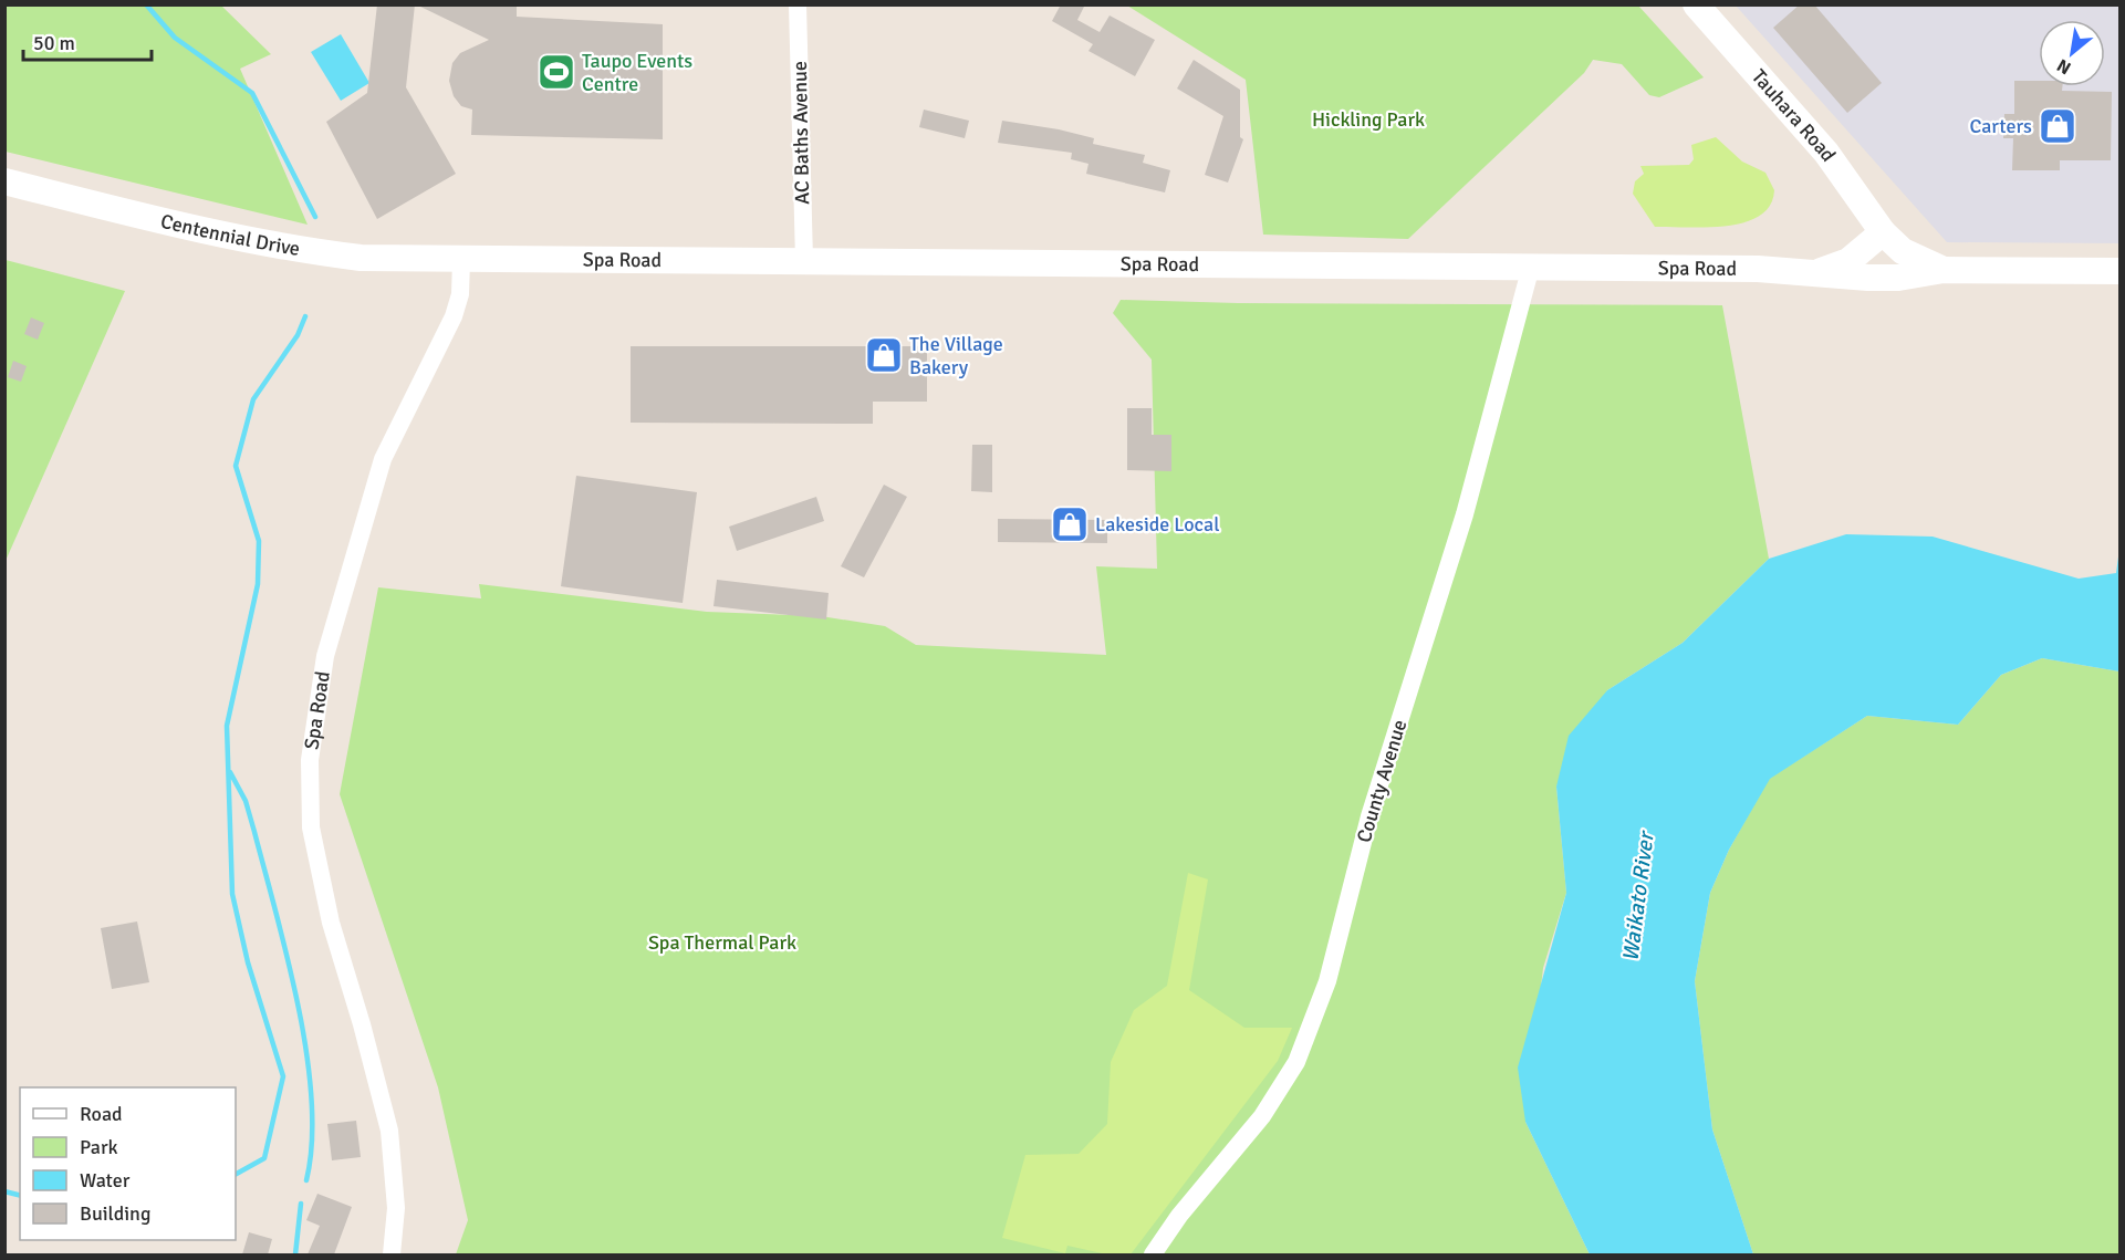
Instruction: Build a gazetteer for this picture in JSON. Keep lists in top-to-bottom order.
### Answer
{
  "streets": {
    "main road": ["Tauhara Road", "Centennial Drive", "Spa Road"],
    "street": ["AC Baths Avenue", "County Avenue"]
  },
  "crossings": [
    ["Tauhara Road", "Spa Road"],
    ["AC Baths Avenue", "Spa Road"],
    ["Centennial Drive", "Spa Road"],
    ["Spa Road", "County Avenue"]
  ],
  "water": ["Waikato River"],
  "parks": ["Hickling Park", "Spa Thermal Park"],
  "places": {
    "sports": ["Taupo Events Centre"],
    "shop": ["Carters", "The Village Bakery", "Lakeside Local"]
  },
  "legend": [
    "Road",
    "Park",
    "Water",
    "Building"
  ],
  "scale_bar": "50 m",
  "north": "bottom left"
}
